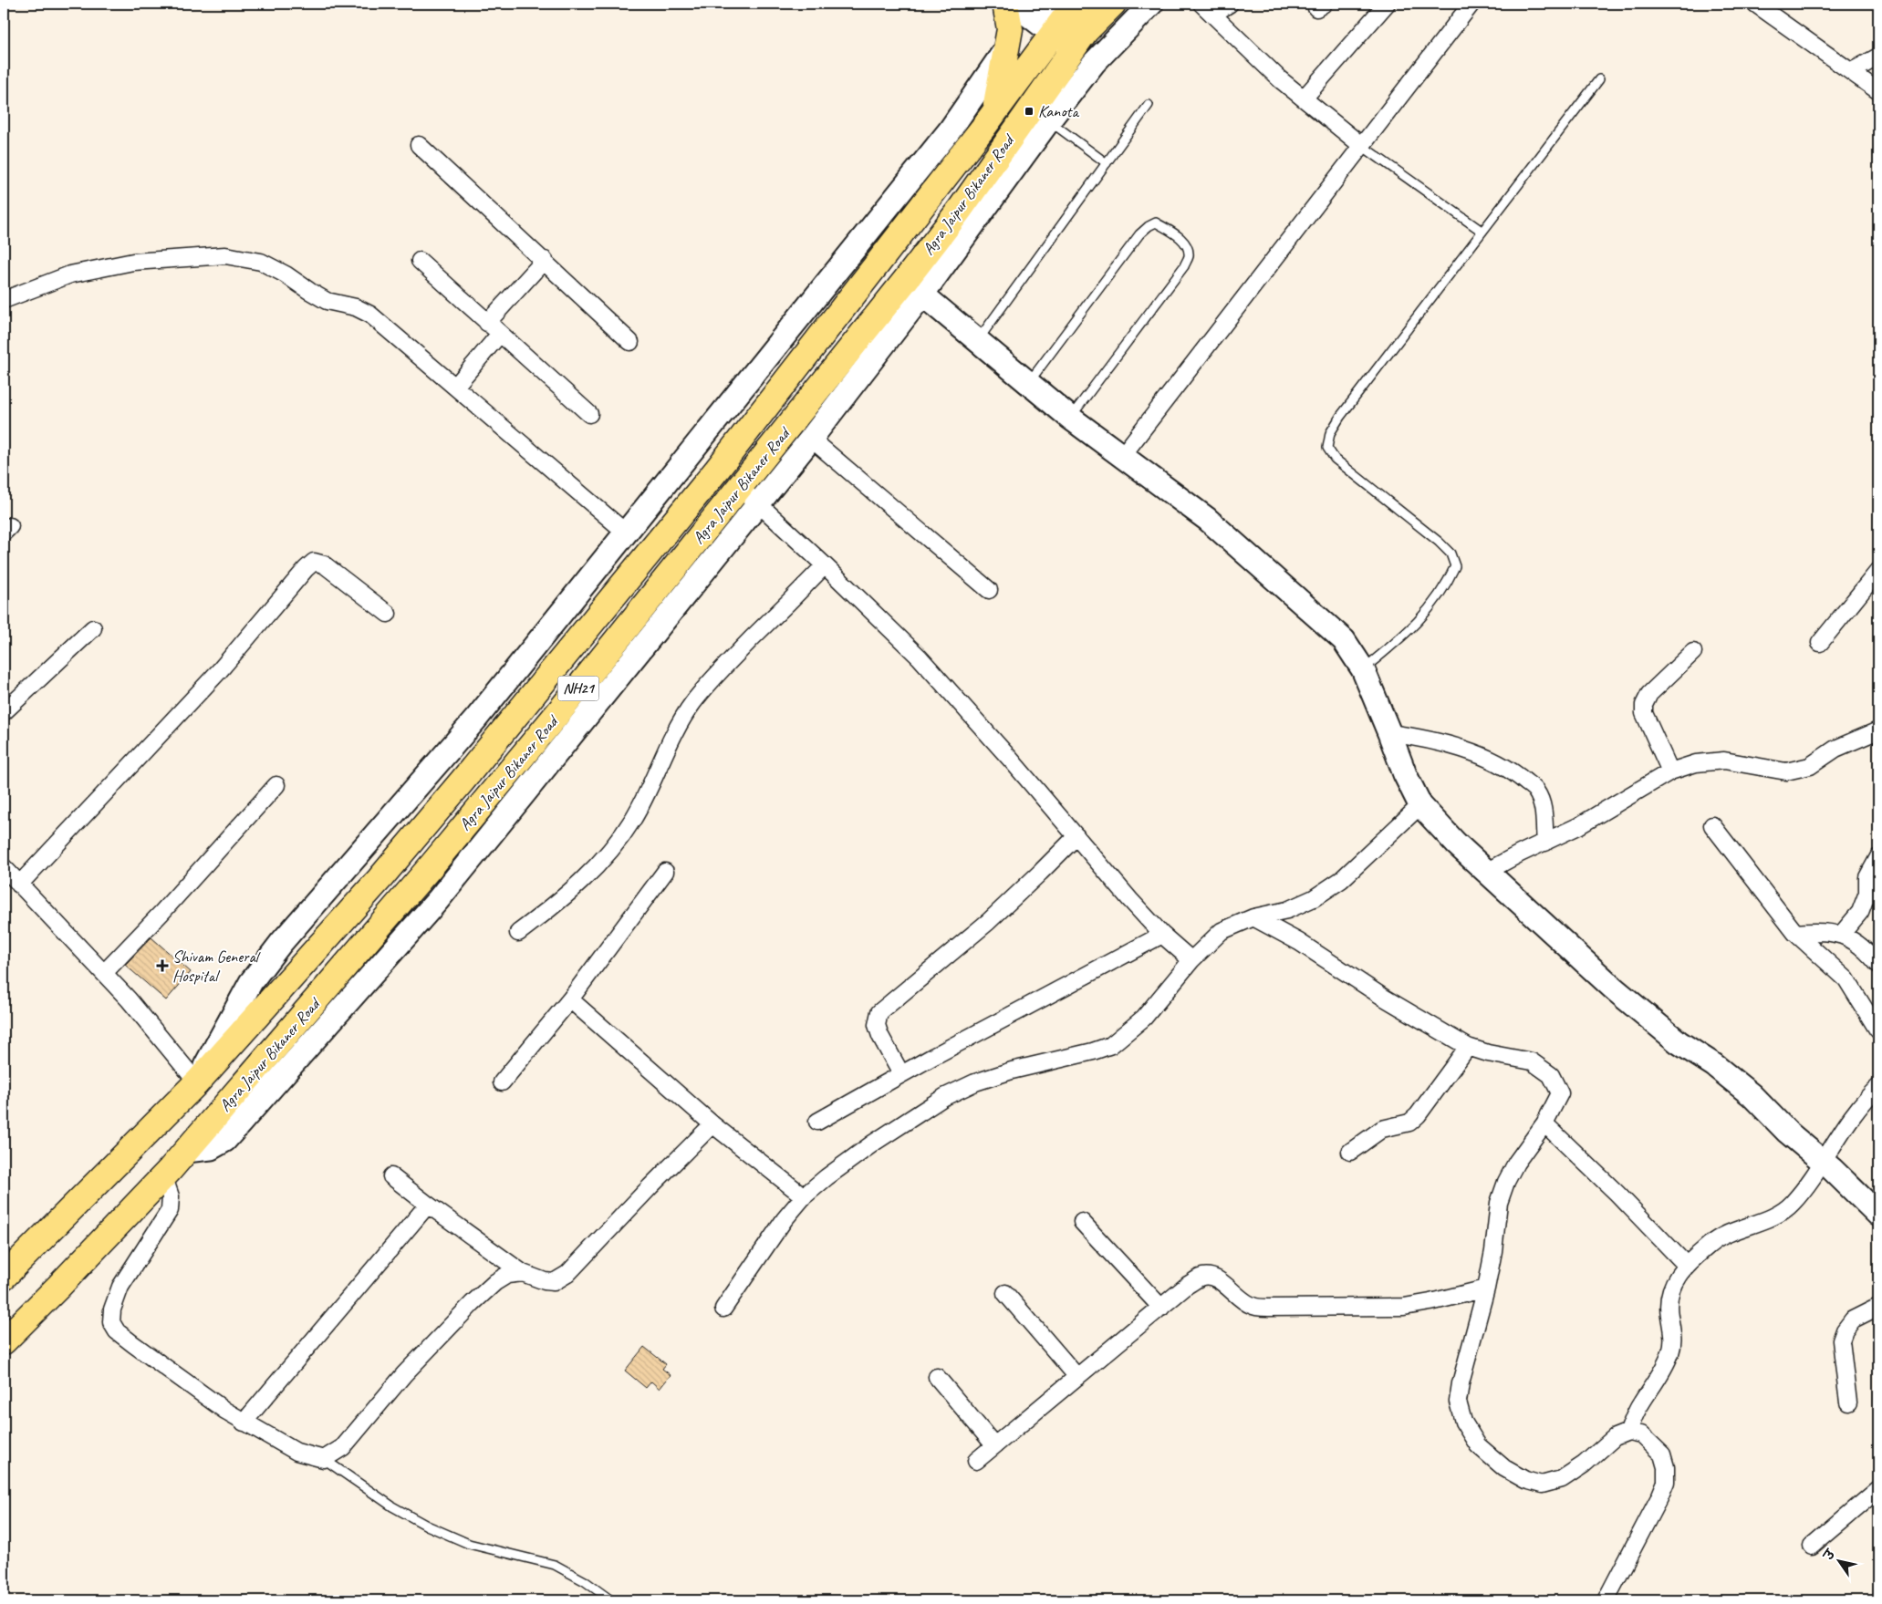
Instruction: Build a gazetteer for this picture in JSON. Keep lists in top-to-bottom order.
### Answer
{
  "streets": {
    "highway": ["Agra Jaipur Bikaner Road", "NH21"]
  },
  "places": {
    "transit": ["Kanota"],
    "health": ["Shivam General Hospital"]
  },
  "north": "top left"
}
